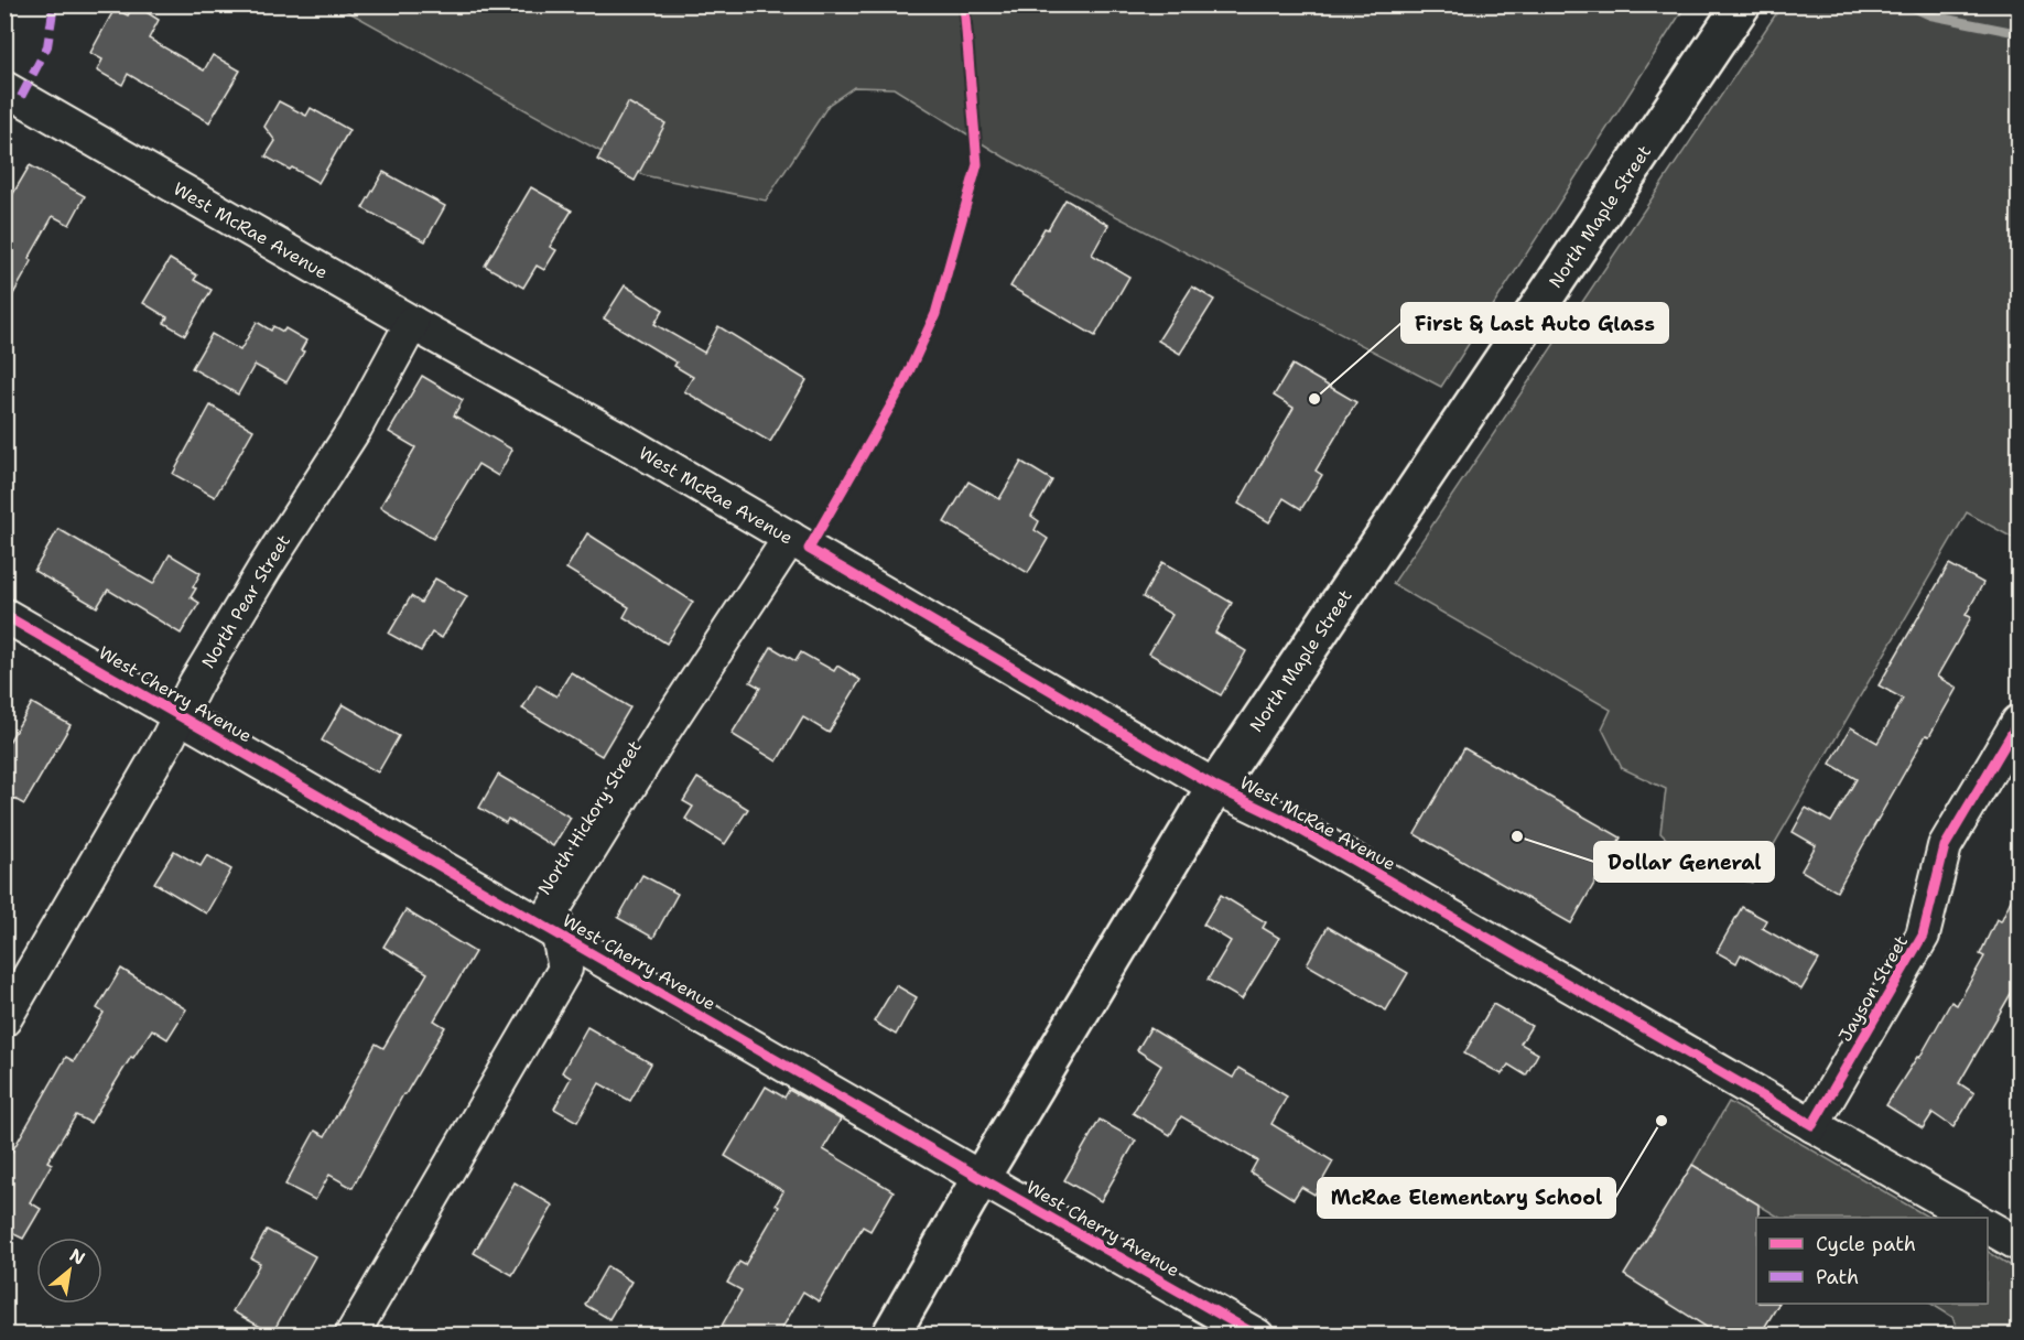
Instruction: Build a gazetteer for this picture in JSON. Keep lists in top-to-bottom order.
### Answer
{
  "streets": {
    "main road": ["North Maple Street"],
    "street": [
      "West McRae Avenue",
      "North Pear Street",
      "West Cherry Avenue",
      "North Hickory Street",
      "Jayson Street"
    ]
  },
  "crossings": [
    ["North Maple Street", "West McRae Avenue"],
    ["North Maple Street", "West Cherry Avenue"],
    ["West McRae Avenue", "North Pear Street"],
    ["West McRae Avenue", "North Hickory Street"],
    ["West McRae Avenue", "Jayson Street"],
    ["North Pear Street", "West Cherry Avenue"],
    ["West Cherry Avenue", "North Hickory Street"]
  ],
  "places": ["First & Last Auto Glass", "Dollar General", "McRae Elementary School"],
  "legend": ["Cycle path", "Path"],
  "north": "top right"
}
